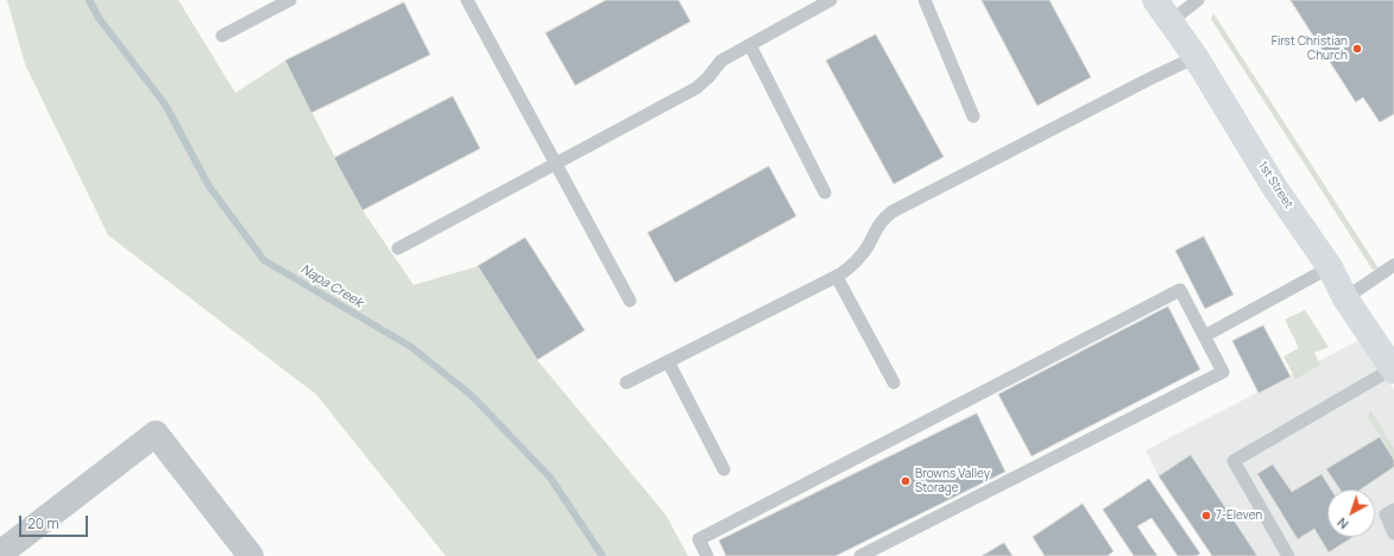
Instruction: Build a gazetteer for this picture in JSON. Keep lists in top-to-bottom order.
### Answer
{
  "streets": {
    "main road": ["1st Street"]
  },
  "water": ["Napa Creek"],
  "places": ["First Christian Church", "Browns Valley Storage", "7-Eleven"],
  "scale_bar": "20 m",
  "north": "bottom left"
}
